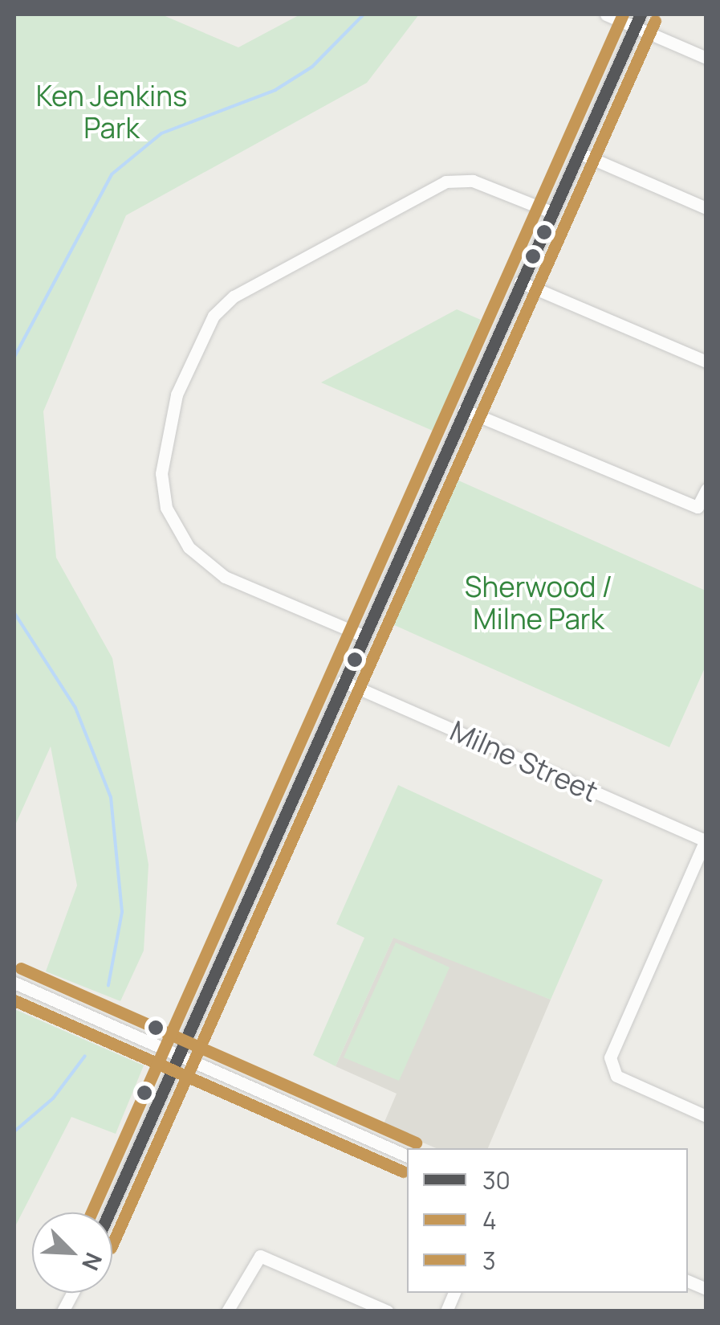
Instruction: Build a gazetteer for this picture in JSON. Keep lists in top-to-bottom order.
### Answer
{
  "streets": {
    "street": ["Milne Street"]
  },
  "parks": ["Ken Jenkins Park", "Sherwood / Milne Park"],
  "lines": ["transit line 30", "transit line 3", "transit line 4"],
  "legend": ["30", "4", "3"],
  "north": "bottom right"
}
